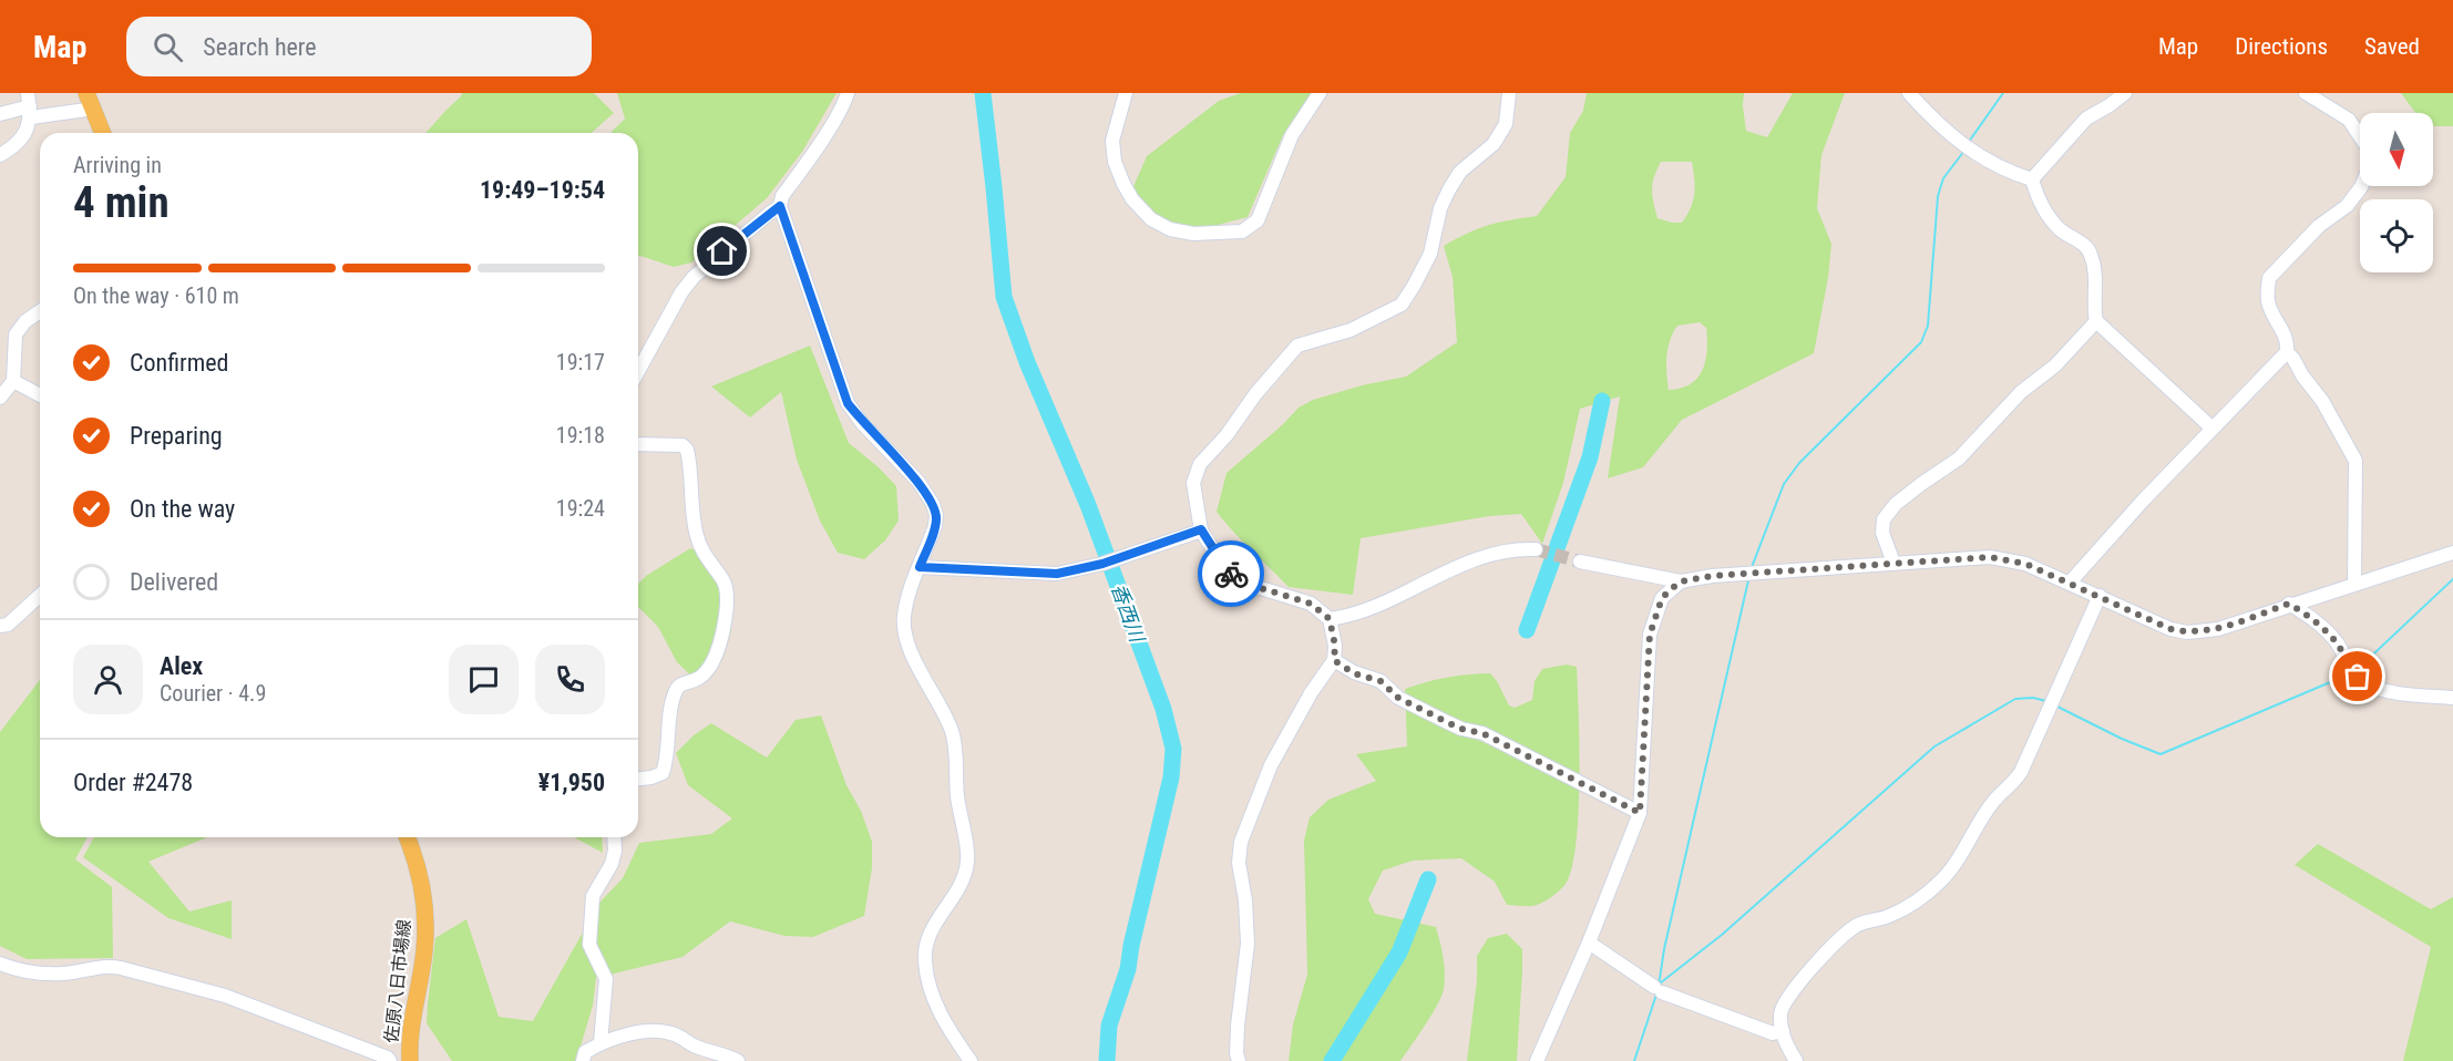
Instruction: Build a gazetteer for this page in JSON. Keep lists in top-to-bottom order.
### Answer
{
  "streets": {
    "main road": ["佐原八日市場線"]
  },
  "water": ["香西川"],
  "north": "bottom",
  "page": {
    "header": "Map",
    "search": "Search here",
    "nav": ["Map", "Directions", "Saved"],
    "heading": ["4 min", "Arriving in", "19:49–19:54"],
    "panel": [
      "Alex",
      "Courier · 4.9",
      "Order #2478",
      "¥1,950"
    ],
    "bar": "On the way · 610 m",
    "list": [
      ["Confirmed", "19:17"],
      ["Preparing", "19:18"],
      ["On the way", "19:24"],
      "Delivered"
    ]
  }
}
